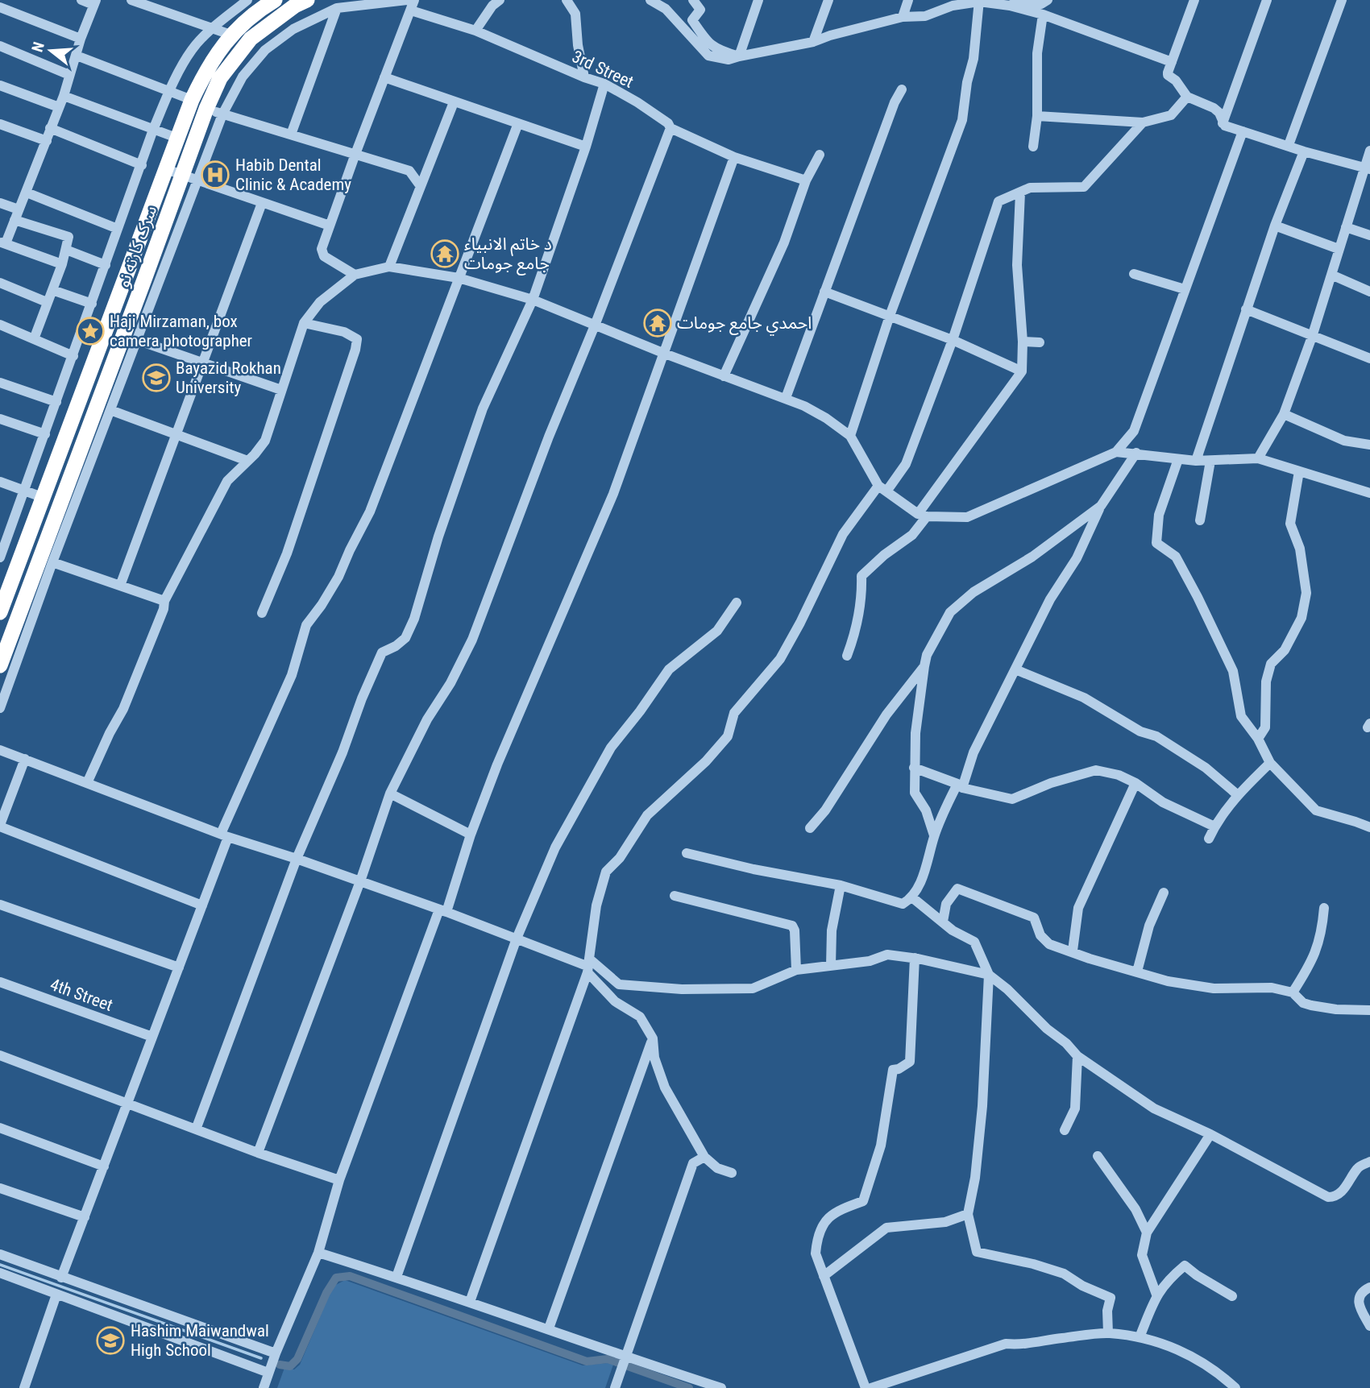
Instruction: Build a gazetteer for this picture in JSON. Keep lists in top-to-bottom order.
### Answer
{
  "streets": {
    "highway": ["سرک کارته نو"],
    "street": ["3rd Street", "4th Street"]
  },
  "places": {
    "hospital": ["Habib Dental Clinic & Academy"],
    "temple": ["د خاتم الانبیاء جامع جومات", "احمدي جامع جومات"],
    "place": ["Haji Mirzaman, box camera photographer"],
    "school or university": ["Bayazid Rokhan University", "Hashim Maiwandwal High School"]
  },
  "north": "left"
}
